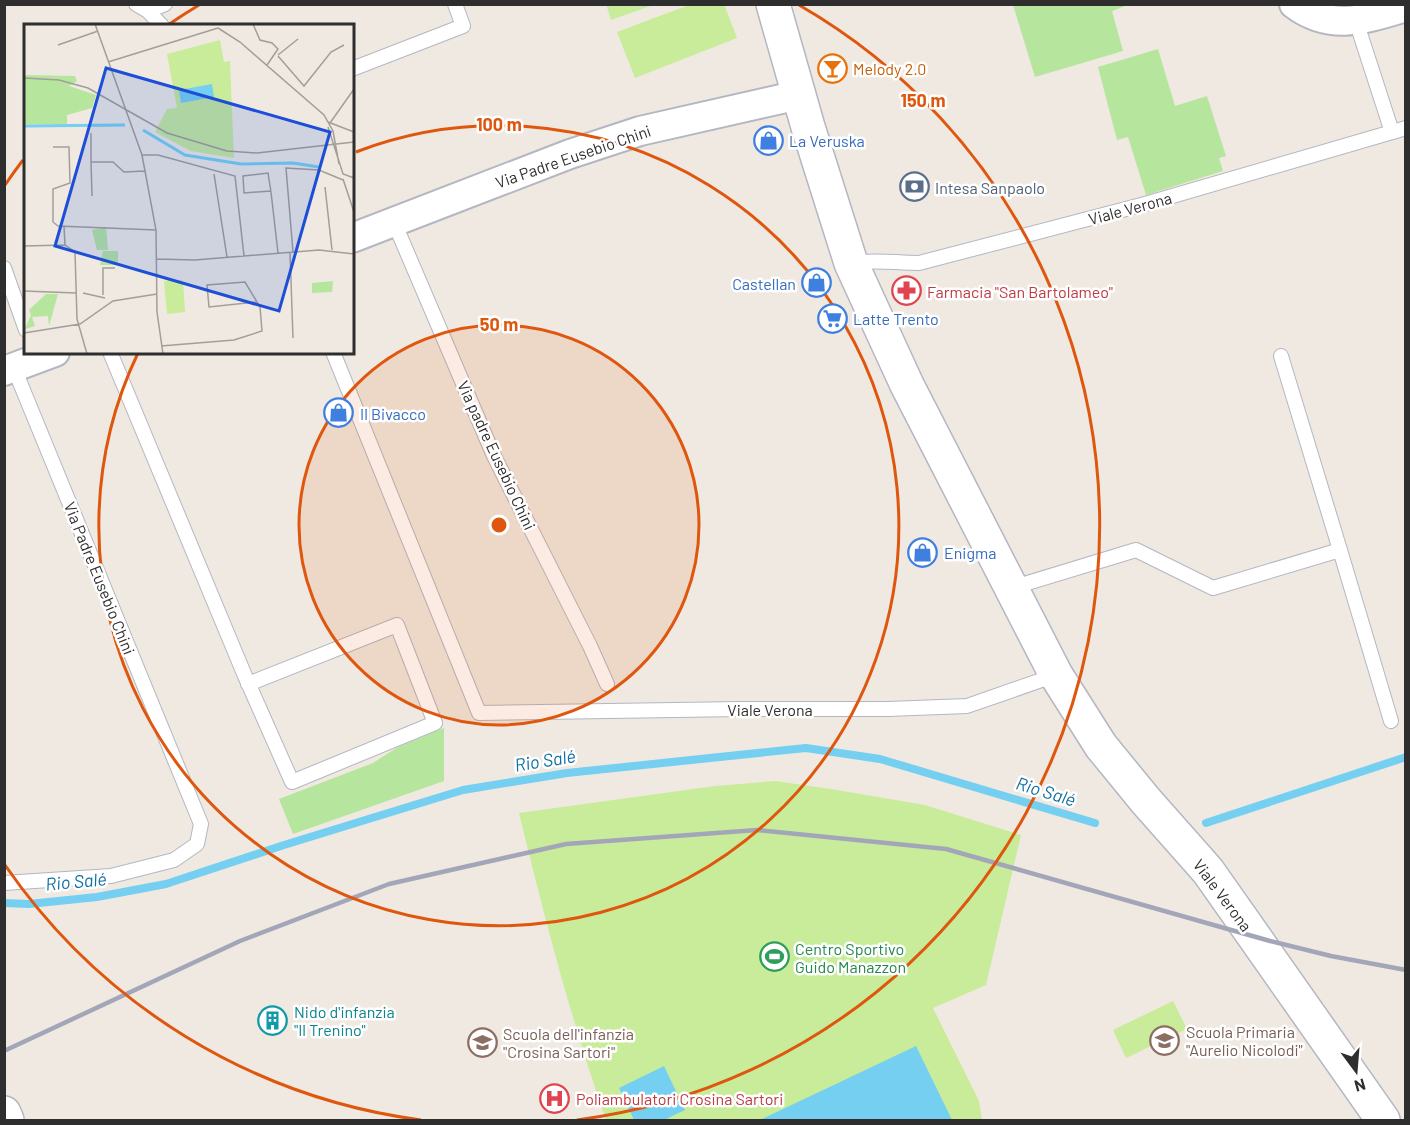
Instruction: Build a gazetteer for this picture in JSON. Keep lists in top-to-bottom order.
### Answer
{
  "streets": {
    "main road": ["Viale Verona"],
    "street": ["Via Padre Eusebio Chini"],
    "lane": ["Via padre Eusebio Chini"]
  },
  "crossings": [
    ["Via Padre Eusebio Chini", "Viale Verona"],
    ["Via Padre Eusebio Chini", "Via padre Eusebio Chini"]
  ],
  "water": ["Rio Salé"],
  "places": {
    "bar": ["Melody 2.0"],
    "shop": [
      "La Veruska",
      "Castellan",
      "Il Bivacco",
      "Enigma"
    ],
    "bank": ["Intesa Sanpaolo"],
    "pharmacy": ["Farmacia \"San Bartolameo\""],
    "supermarket": ["Latte Trento"],
    "sports": ["Centro Sportivo Guido Manazzon"],
    "building": ["Nido d'infanzia \"Il Trenino\""],
    "school or university": ["Scuola Primaria \"Aurelio Nicolodi\"", "Scuola dell'infanzia \"Crosina Sartori\""],
    "hospital": ["Poliambulatori Crosina Sartori"]
  },
  "north": "bottom",
  "rings": ["150 m", "100 m", "50 m"]
}
